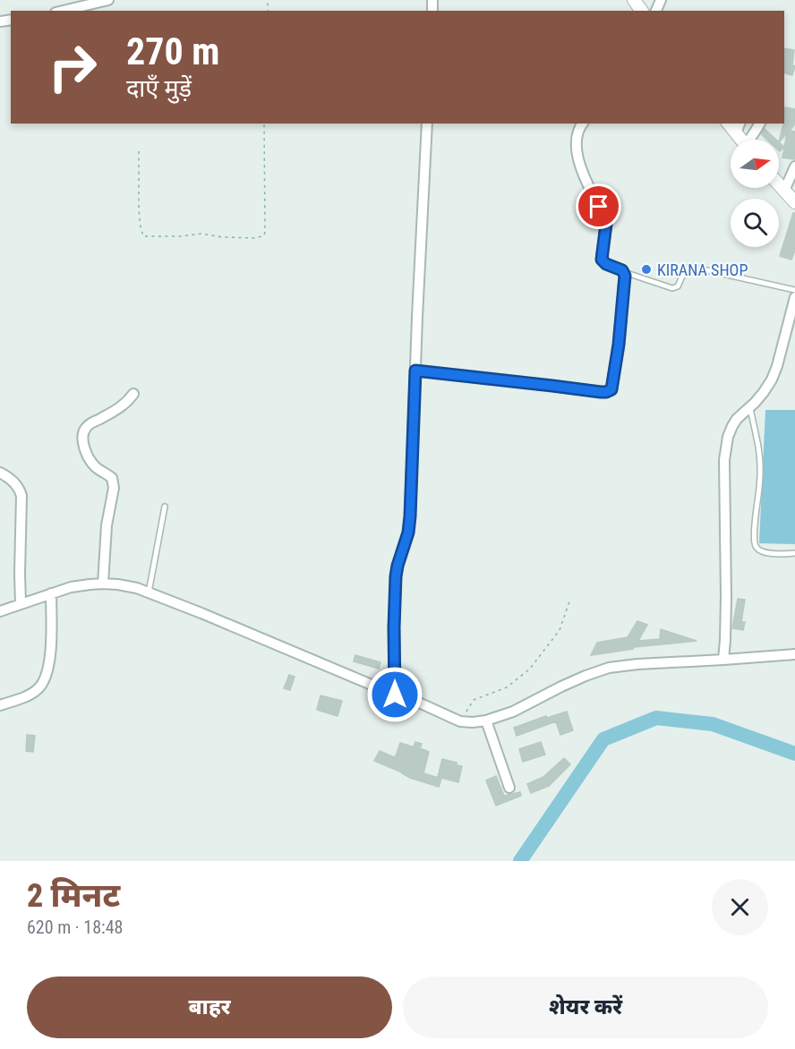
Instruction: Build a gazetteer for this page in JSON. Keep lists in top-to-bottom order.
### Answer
{
  "places": ["KIRANA SHOP"],
  "north": "right",
  "page": {
    "turn": ["270 m", "दाएँ मुड़ें"],
    "heading": ["2 मिनट", "620 m · 18:48"],
    "buttons": ["बाहर", "शेयर करें"]
  }
}
